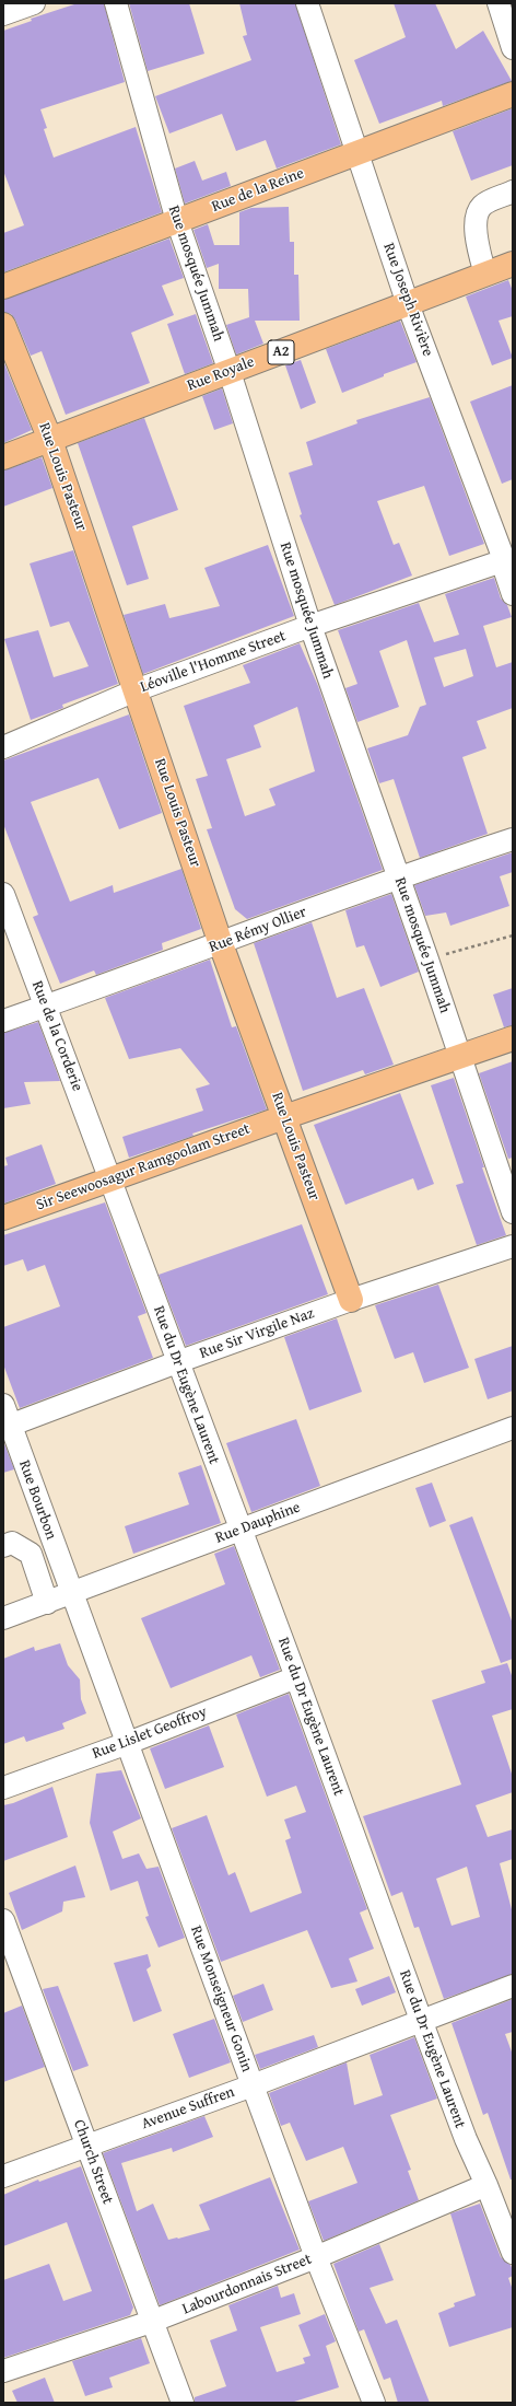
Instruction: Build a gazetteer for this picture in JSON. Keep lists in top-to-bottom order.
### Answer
{
  "streets": {
    "main road": [
      "Rue de la Reine",
      "A2",
      "Rue Royale",
      "Rue Louis Pasteur",
      "Sir Seewoosagur Ramgoolam Street"
    ],
    "street": [
      "Rue mosquée Jummah",
      "Rue Joseph Rivière",
      "Léoville l'Homme Street",
      "Rue Rémy Ollier",
      "Rue de la Corderie",
      "Rue Sir Virgile Naz",
      "Rue du Dr Eugène Laurent",
      "Rue Bourbon",
      "Rue Dauphine",
      "Rue Lislet Geoffroy",
      "Rue Monseigneur Gonin",
      "Avenue Suffren",
      "Church Street",
      "Labourdonnais Street"
    ]
  },
  "crossings": [
    ["Rue de la Reine", "Rue mosquée Jummah"],
    ["Rue de la Reine", "Rue Joseph Rivière"],
    ["Rue mosquée Jummah", "Rue Royale"],
    ["Rue mosquée Jummah", "Léoville l'Homme Street"],
    ["Rue mosquée Jummah", "Rue Rémy Ollier"],
    ["Rue mosquée Jummah", "Sir Seewoosagur Ramgoolam Street"],
    ["Rue Joseph Rivière", "Rue Royale"],
    ["Rue Joseph Rivière", "Léoville l'Homme Street"],
    ["Rue Royale", "Rue Louis Pasteur"],
    ["Rue Louis Pasteur", "Léoville l'Homme Street"],
    ["Rue Louis Pasteur", "Rue Rémy Ollier"],
    ["Rue Louis Pasteur", "Sir Seewoosagur Ramgoolam Street"],
    ["Rue Louis Pasteur", "Rue Sir Virgile Naz"],
    ["Rue Rémy Ollier", "Rue de la Corderie"],
    ["Rue de la Corderie", "Sir Seewoosagur Ramgoolam Street"],
    ["Rue de la Corderie", "Rue du Dr Eugène Laurent"],
    ["Sir Seewoosagur Ramgoolam Street", "Rue du Dr Eugène Laurent"],
    ["Rue Sir Virgile Naz", "Rue du Dr Eugène Laurent"],
    ["Rue Sir Virgile Naz", "Rue Bourbon"],
    ["Rue du Dr Eugène Laurent", "Rue Dauphine"],
    ["Rue du Dr Eugène Laurent", "Rue Lislet Geoffroy"],
    ["Rue du Dr Eugène Laurent", "Avenue Suffren"],
    ["Rue du Dr Eugène Laurent", "Labourdonnais Street"],
    ["Rue Bourbon", "Rue Dauphine"],
    ["Rue Bourbon", "Rue Monseigneur Gonin"],
    ["Rue Dauphine", "Rue Monseigneur Gonin"],
    ["Rue Lislet Geoffroy", "Rue Monseigneur Gonin"],
    ["Rue Monseigneur Gonin", "Avenue Suffren"],
    ["Rue Monseigneur Gonin", "Labourdonnais Street"],
    ["Avenue Suffren", "Church Street"],
    ["Church Street", "Labourdonnais Street"]
  ]
}
